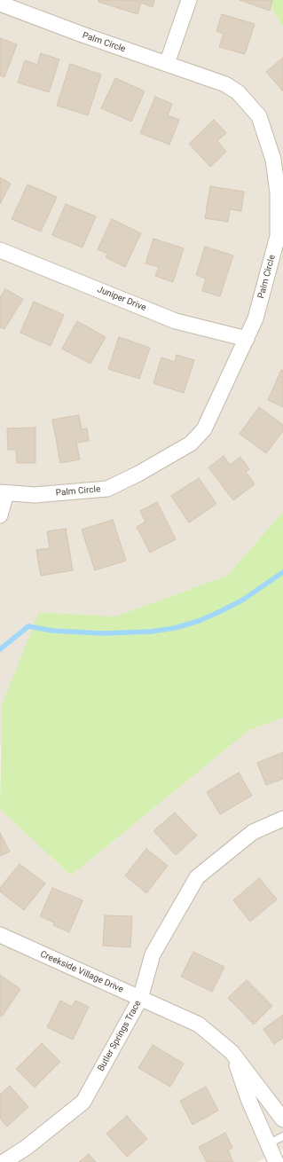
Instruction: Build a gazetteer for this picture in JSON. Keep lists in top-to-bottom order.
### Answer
{
  "streets": {
    "street": [
      "Palm Circle",
      "Juniper Drive",
      "Creekside Village Drive",
      "Butler Springs Trace"
    ]
  },
  "crossings": [
    ["Palm Circle", "Juniper Drive"],
    ["Creekside Village Drive", "Butler Springs Trace"]
  ]
}
